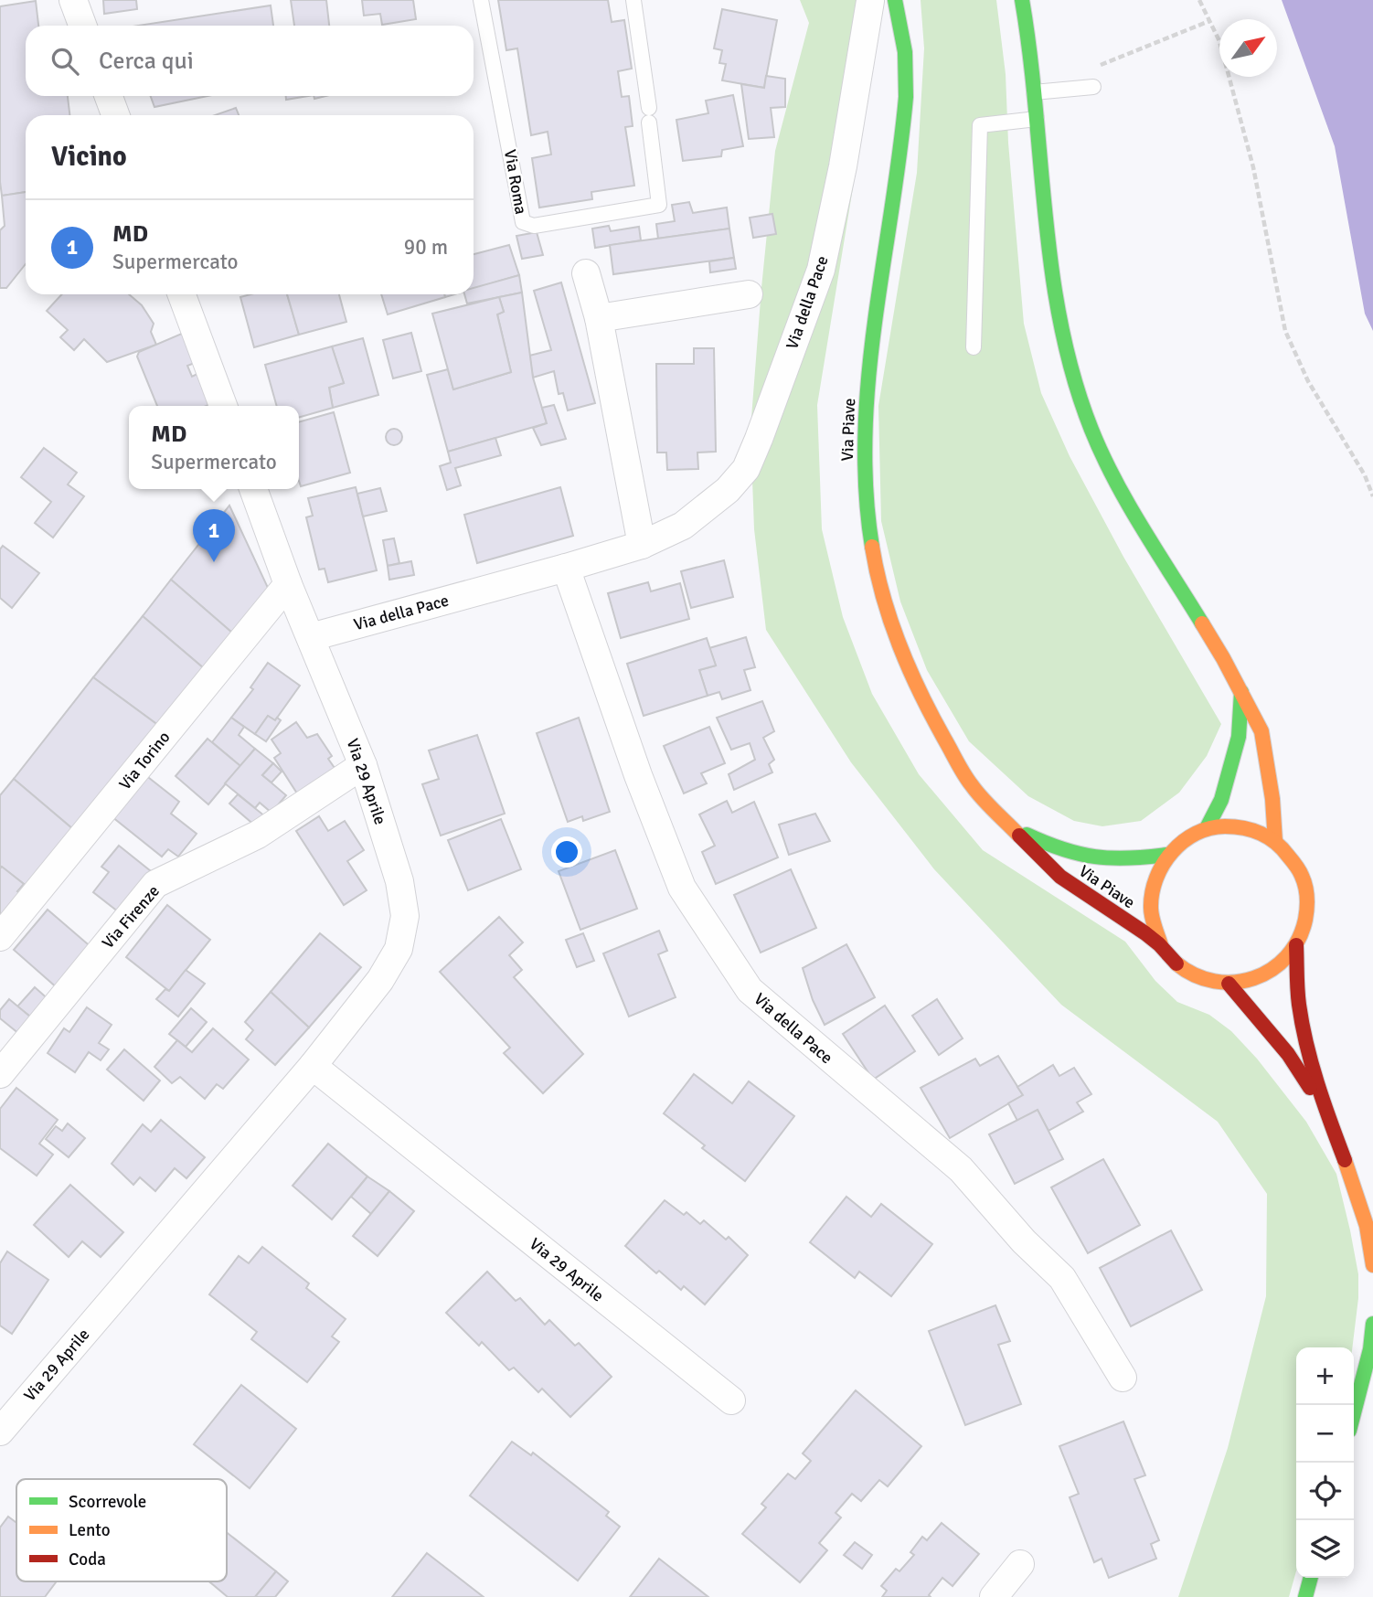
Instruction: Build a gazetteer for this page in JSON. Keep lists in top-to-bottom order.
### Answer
{
  "streets": {
    "street": [
      "Via della Pace",
      "Via Piave",
      "Via Torino",
      "Via 29 Aprile",
      "Via Firenze"
    ],
    "lane": ["Via Roma"]
  },
  "crossings": [
    ["Via della Pace", "Via Piave"],
    ["Via della Pace", "Via 29 Aprile"],
    ["Via Torino", "Via 29 Aprile"],
    ["Via 29 Aprile", "Via Firenze"]
  ],
  "legend": ["Scorrevole", "Lento", "Coda"],
  "north": "top right",
  "page": {
    "search": "Cerca qui",
    "heading": "Vicino",
    "list": [
      {
        "mark": "1",
        "name": "MD",
        "note": "Supermercato",
        "value": "90 m"
      }
    ],
    "popup": ["MD", "Supermercato"],
    "pins": "1",
    "map_buttons": ["+", "−"]
  }
}
